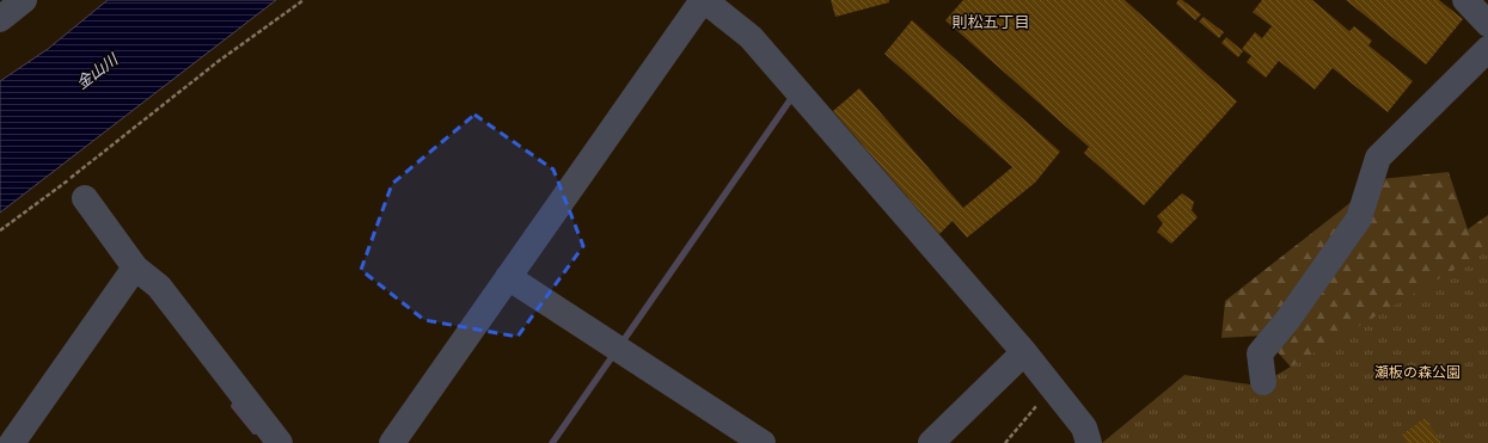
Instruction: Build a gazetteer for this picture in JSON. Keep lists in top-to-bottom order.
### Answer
{
  "districts": ["則松五丁目"],
  "water": ["金山川"],
  "parks": ["瀬板の森公園"]
}
